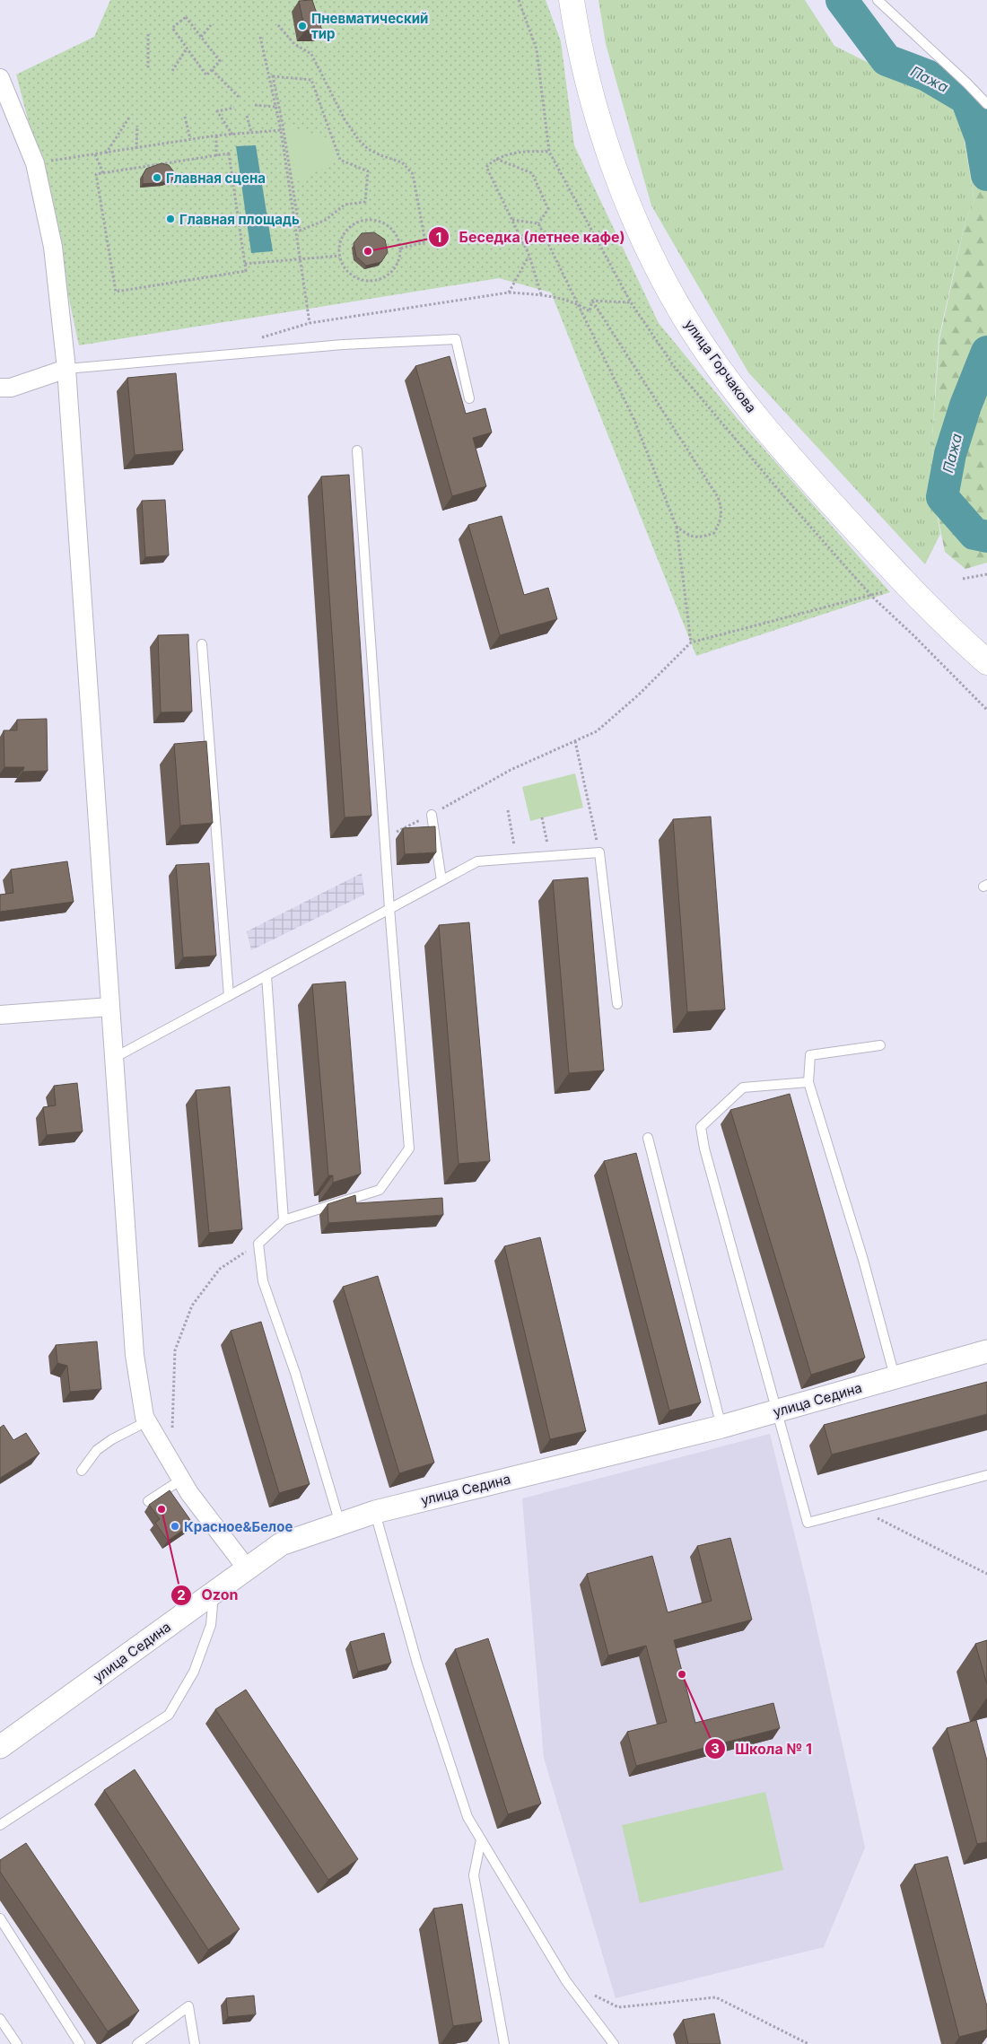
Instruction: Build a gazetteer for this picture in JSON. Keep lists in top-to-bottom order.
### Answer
{
  "streets": {
    "main road": ["улица Горчакова"],
    "street": ["улица Седина"]
  },
  "water": ["Пажа"],
  "places": [
    "Пневматический тир",
    "Главная сцена",
    "Главная площадь",
    "Беседка (летнее кафе)",
    "Ozon",
    "Красное&Белое",
    "Школа № 1"
  ]
}
